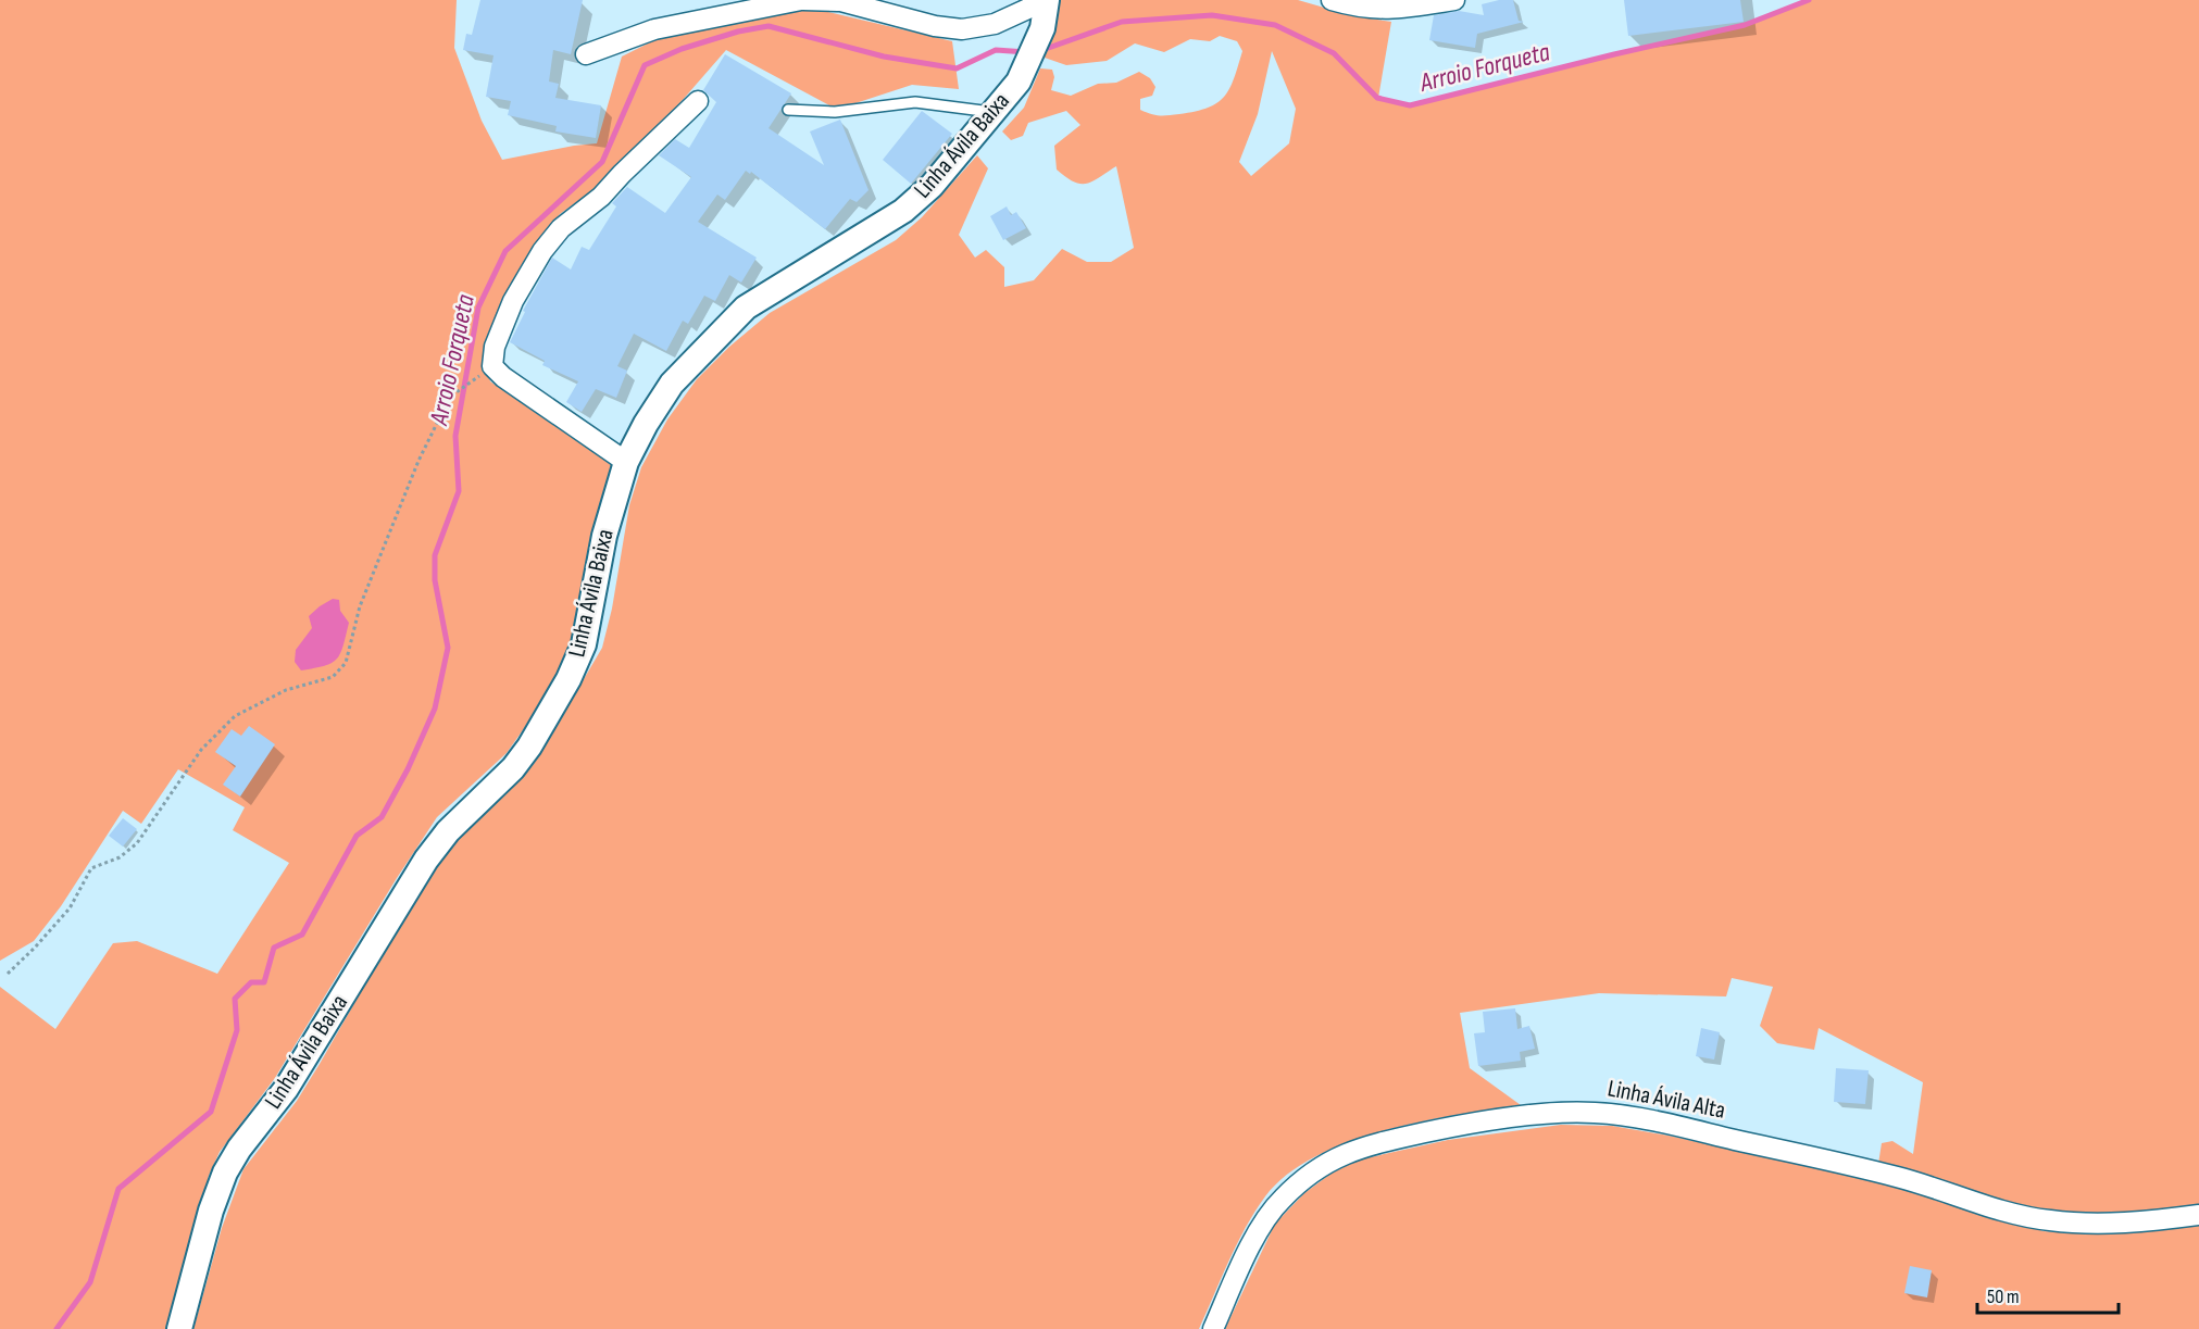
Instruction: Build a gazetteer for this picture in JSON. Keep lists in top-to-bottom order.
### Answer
{
  "streets": {
    "street": ["Linha Ávila Baixa", "Linha Ávila Alta"]
  },
  "water": ["Arroio Forqueta"],
  "scale_bar": "50 m"
}
